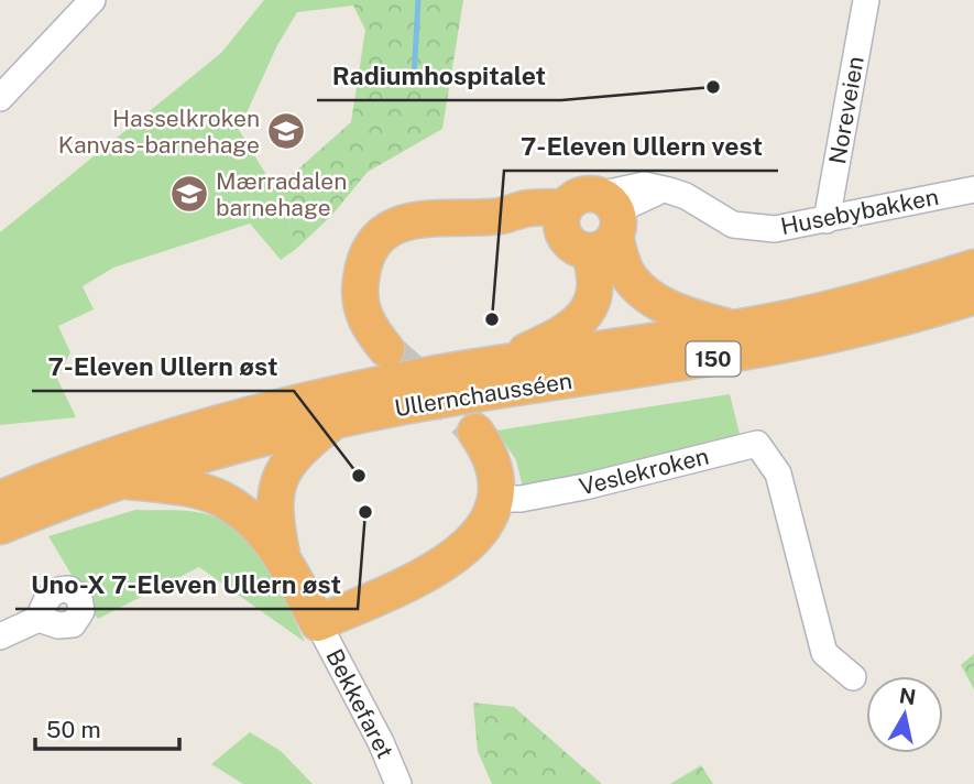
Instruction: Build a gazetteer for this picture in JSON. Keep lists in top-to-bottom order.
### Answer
{
  "streets": {
    "highway": ["150", "Ullernchausséen"],
    "street": [
      "Noreveien",
      "Husebybakken",
      "Veslekroken",
      "Bekkefaret"
    ]
  },
  "crossings": [
    ["Noreveien", "Husebybakken"],
    ["Husebybakken", "150"],
    ["150", "Ullernchausséen"],
    ["150", "Bekkefaret"]
  ],
  "places": {
    "other": [
      "Radiumhospitalet",
      "7-Eleven Ullern vest",
      "7-Eleven Ullern øst",
      "Uno-X 7-Eleven Ullern øst"
    ],
    "school or university": ["Hasselkroken Kanvas-barnehage", "Mærradalen barnehage"]
  },
  "scale_bar": "50 m",
  "north": "top"
}
